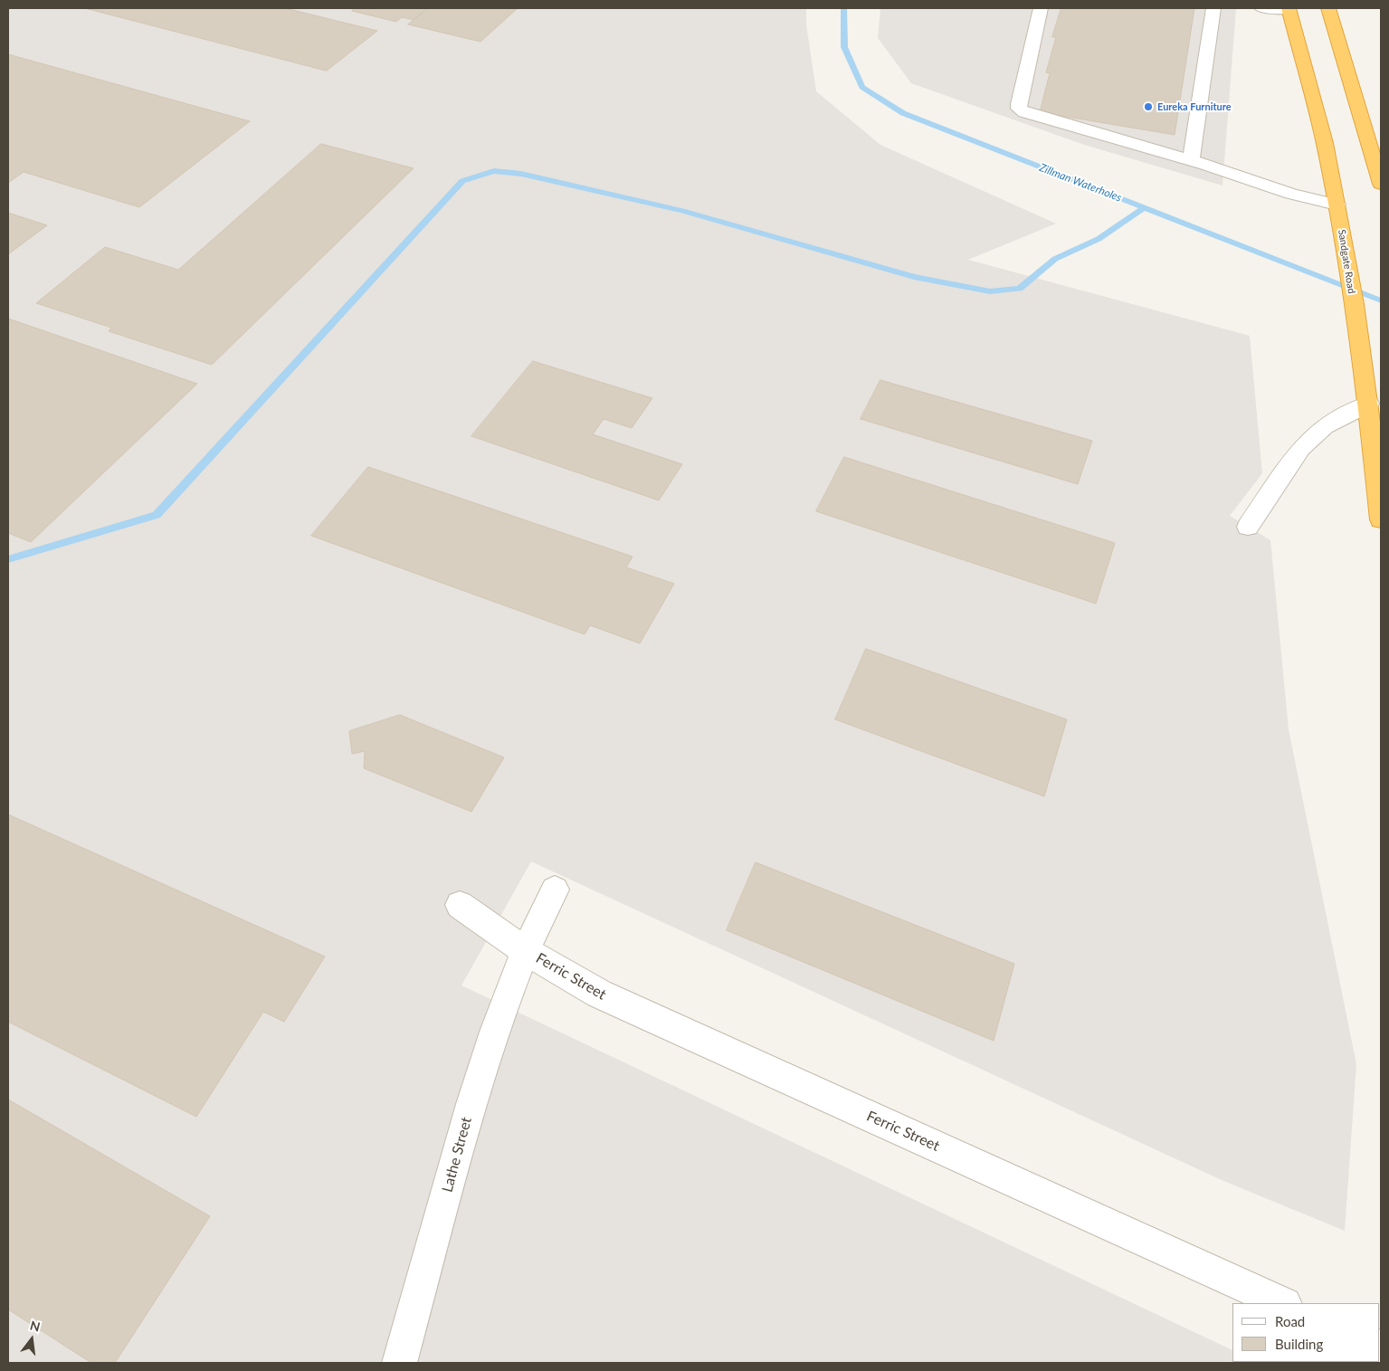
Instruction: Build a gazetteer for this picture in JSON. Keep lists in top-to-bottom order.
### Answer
{
  "streets": {
    "highway": ["Sandgate Road"],
    "street": ["Ferric Street", "Lathe Street"]
  },
  "crossings": [
    ["Ferric Street", "Lathe Street"]
  ],
  "water": ["Zillman Waterholes"],
  "places": ["Eureka Furniture"],
  "legend": ["Road", "Building"],
  "north": "top"
}
